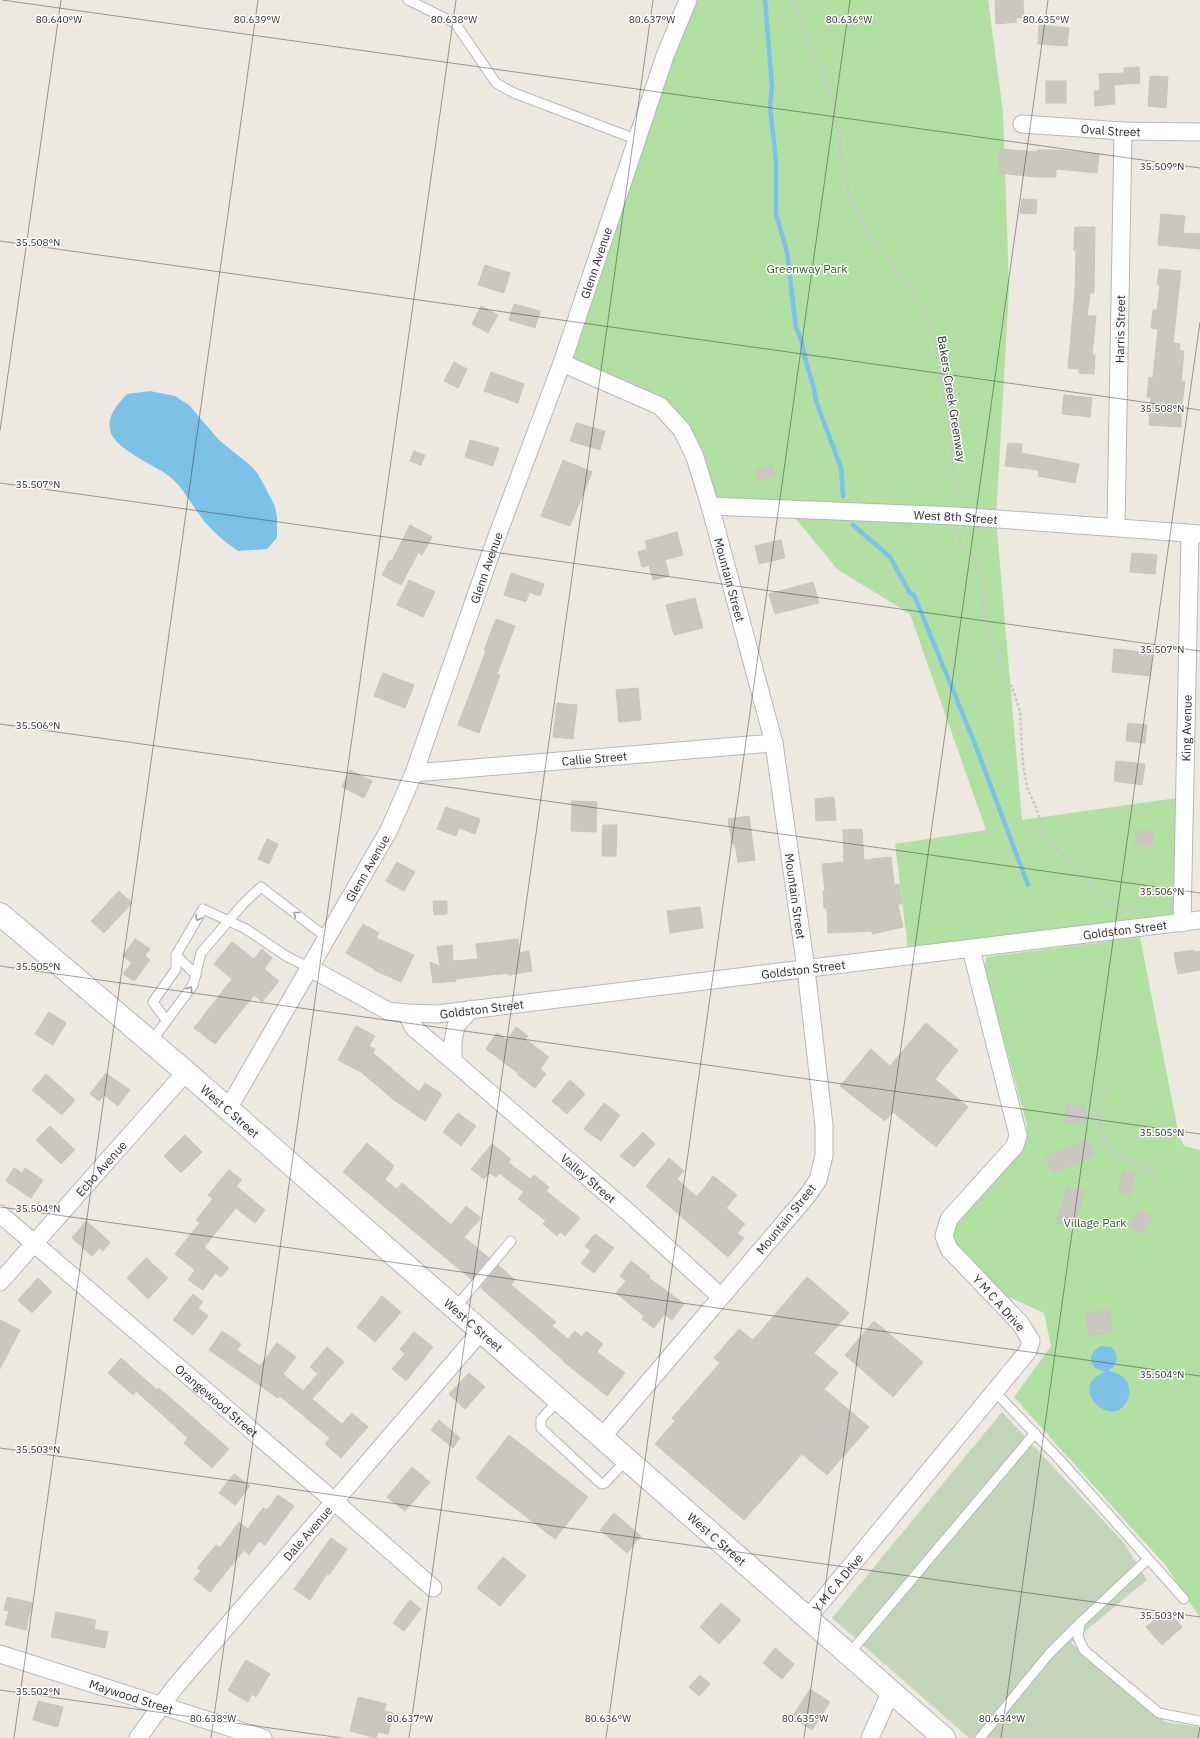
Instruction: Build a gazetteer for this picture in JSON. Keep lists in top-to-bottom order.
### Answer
{
  "streets": {
    "main road": ["West C Street"],
    "street": [
      "Oval Street",
      "Glenn Avenue",
      "Harris Street",
      "West 8th Street",
      "Mountain Street",
      "King Avenue",
      "Callie Street",
      "Goldston Street",
      "Echo Avenue",
      "Valley Street",
      "Y M C A Drive",
      "Orangewood Street",
      "Dale Avenue",
      "Maywood Street"
    ],
    "path": ["Bakers Creek Greenway"]
  },
  "crossings": [
    ["Oval Street", "Harris Street"],
    ["Glenn Avenue", "Mountain Street"],
    ["Glenn Avenue", "Callie Street"],
    ["Glenn Avenue", "West C Street"],
    ["Harris Street", "West 8th Street"],
    ["Bakers Creek Greenway", "West 8th Street"],
    ["Bakers Creek Greenway", "Goldston Street"],
    ["West 8th Street", "Mountain Street"],
    ["West 8th Street", "King Avenue"],
    ["Mountain Street", "Callie Street"],
    ["Mountain Street", "Goldston Street"],
    ["Mountain Street", "West C Street"],
    ["Mountain Street", "Valley Street"],
    ["King Avenue", "Goldston Street"],
    ["Goldston Street", "Valley Street"],
    ["Goldston Street", "Y M C A Drive"],
    ["West C Street", "Echo Avenue"],
    ["West C Street", "Y M C A Drive"],
    ["West C Street", "Dale Avenue"],
    ["Echo Avenue", "Orangewood Street"],
    ["Orangewood Street", "Dale Avenue"],
    ["Dale Avenue", "Maywood Street"]
  ],
  "parks": ["Greenway Park", "Village Park"],
  "coordinates": [
    "80.640°W",
    "80.639°W",
    "80.638°W",
    "80.637°W",
    "80.636°W",
    "80.635°W",
    "35.509°N",
    "35.508°N",
    "35.507°N",
    "35.506°N",
    "35.505°N",
    "35.504°N",
    "35.503°N",
    "35.502°N",
    "80.634°W"
  ]
}
